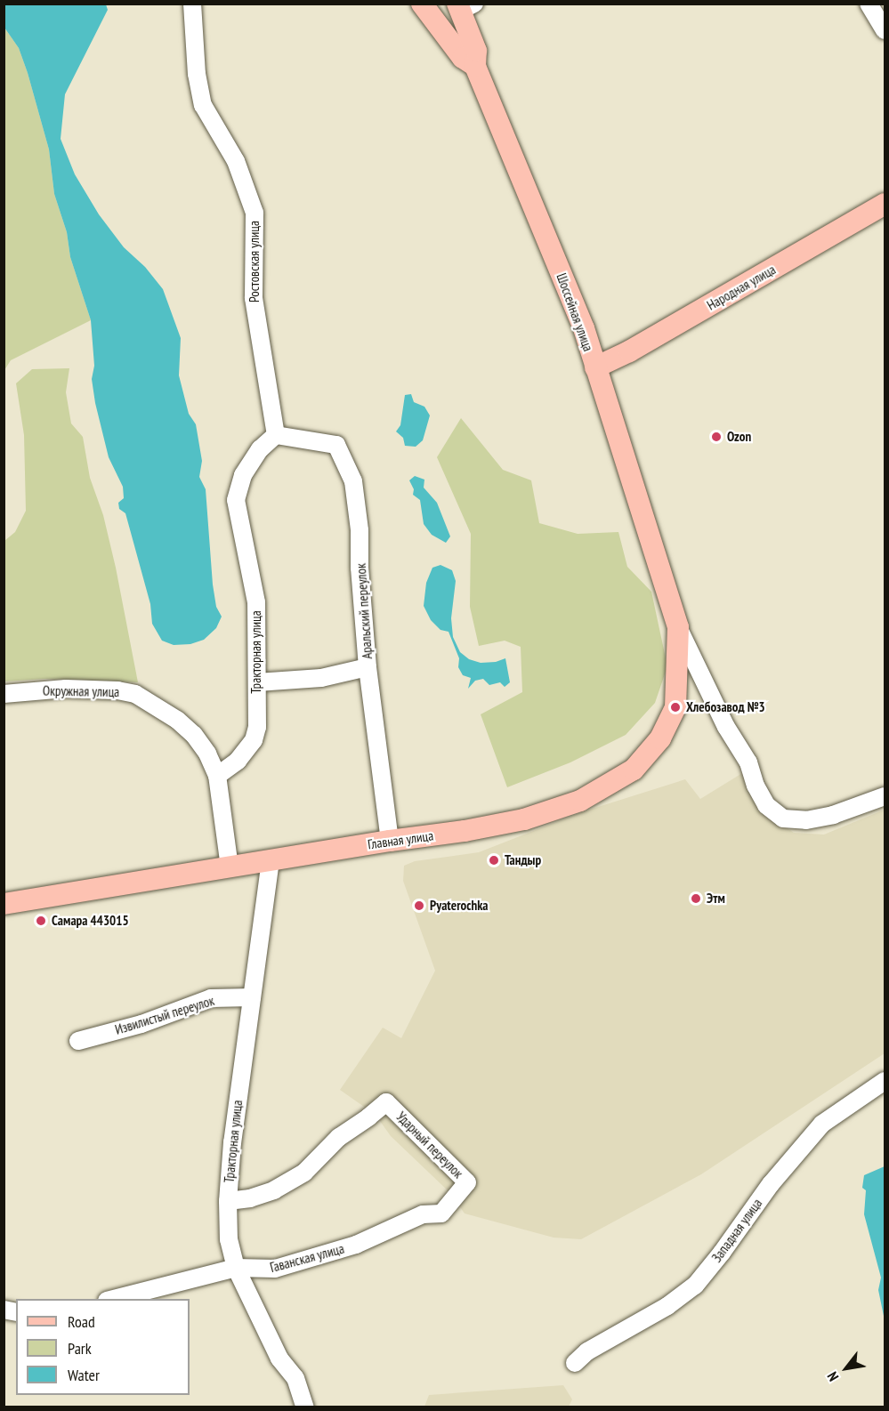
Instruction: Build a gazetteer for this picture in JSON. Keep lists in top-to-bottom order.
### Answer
{
  "streets": {
    "main road": ["Народная улица", "Шоссейная улица", "Главная улица"],
    "street": [
      "Ростовская улица",
      "Аральский переулок",
      "Тракторная улица",
      "Окружная улица",
      "Извилистый переулок",
      "Ударный переулок",
      "Западная улица",
      "Гаванская улица"
    ]
  },
  "crossings": [
    ["Ростовская улица", "Аральский переулок"],
    ["Ростовская улица", "Тракторная улица"],
    ["Народная улица", "Шоссейная улица"],
    ["Шоссейная улица", "Главная улица"],
    ["Аральский переулок", "Тракторная улица"],
    ["Аральский переулок", "Главная улица"],
    ["Тракторная улица", "Окружная улица"],
    ["Тракторная улица", "Главная улица"],
    ["Тракторная улица", "Извилистый переулок"],
    ["Тракторная улица", "Ударный переулок"],
    ["Тракторная улица", "Гаванская улица"],
    ["Ударный переулок", "Гаванская улица"]
  ],
  "places": [
    "Ozon",
    "Хлебозавод №3",
    "Тандыр",
    "Этм",
    "Pyaterochka",
    "Самара 443015"
  ],
  "legend": ["Road", "Park", "Water"],
  "north": "bottom left"
}
